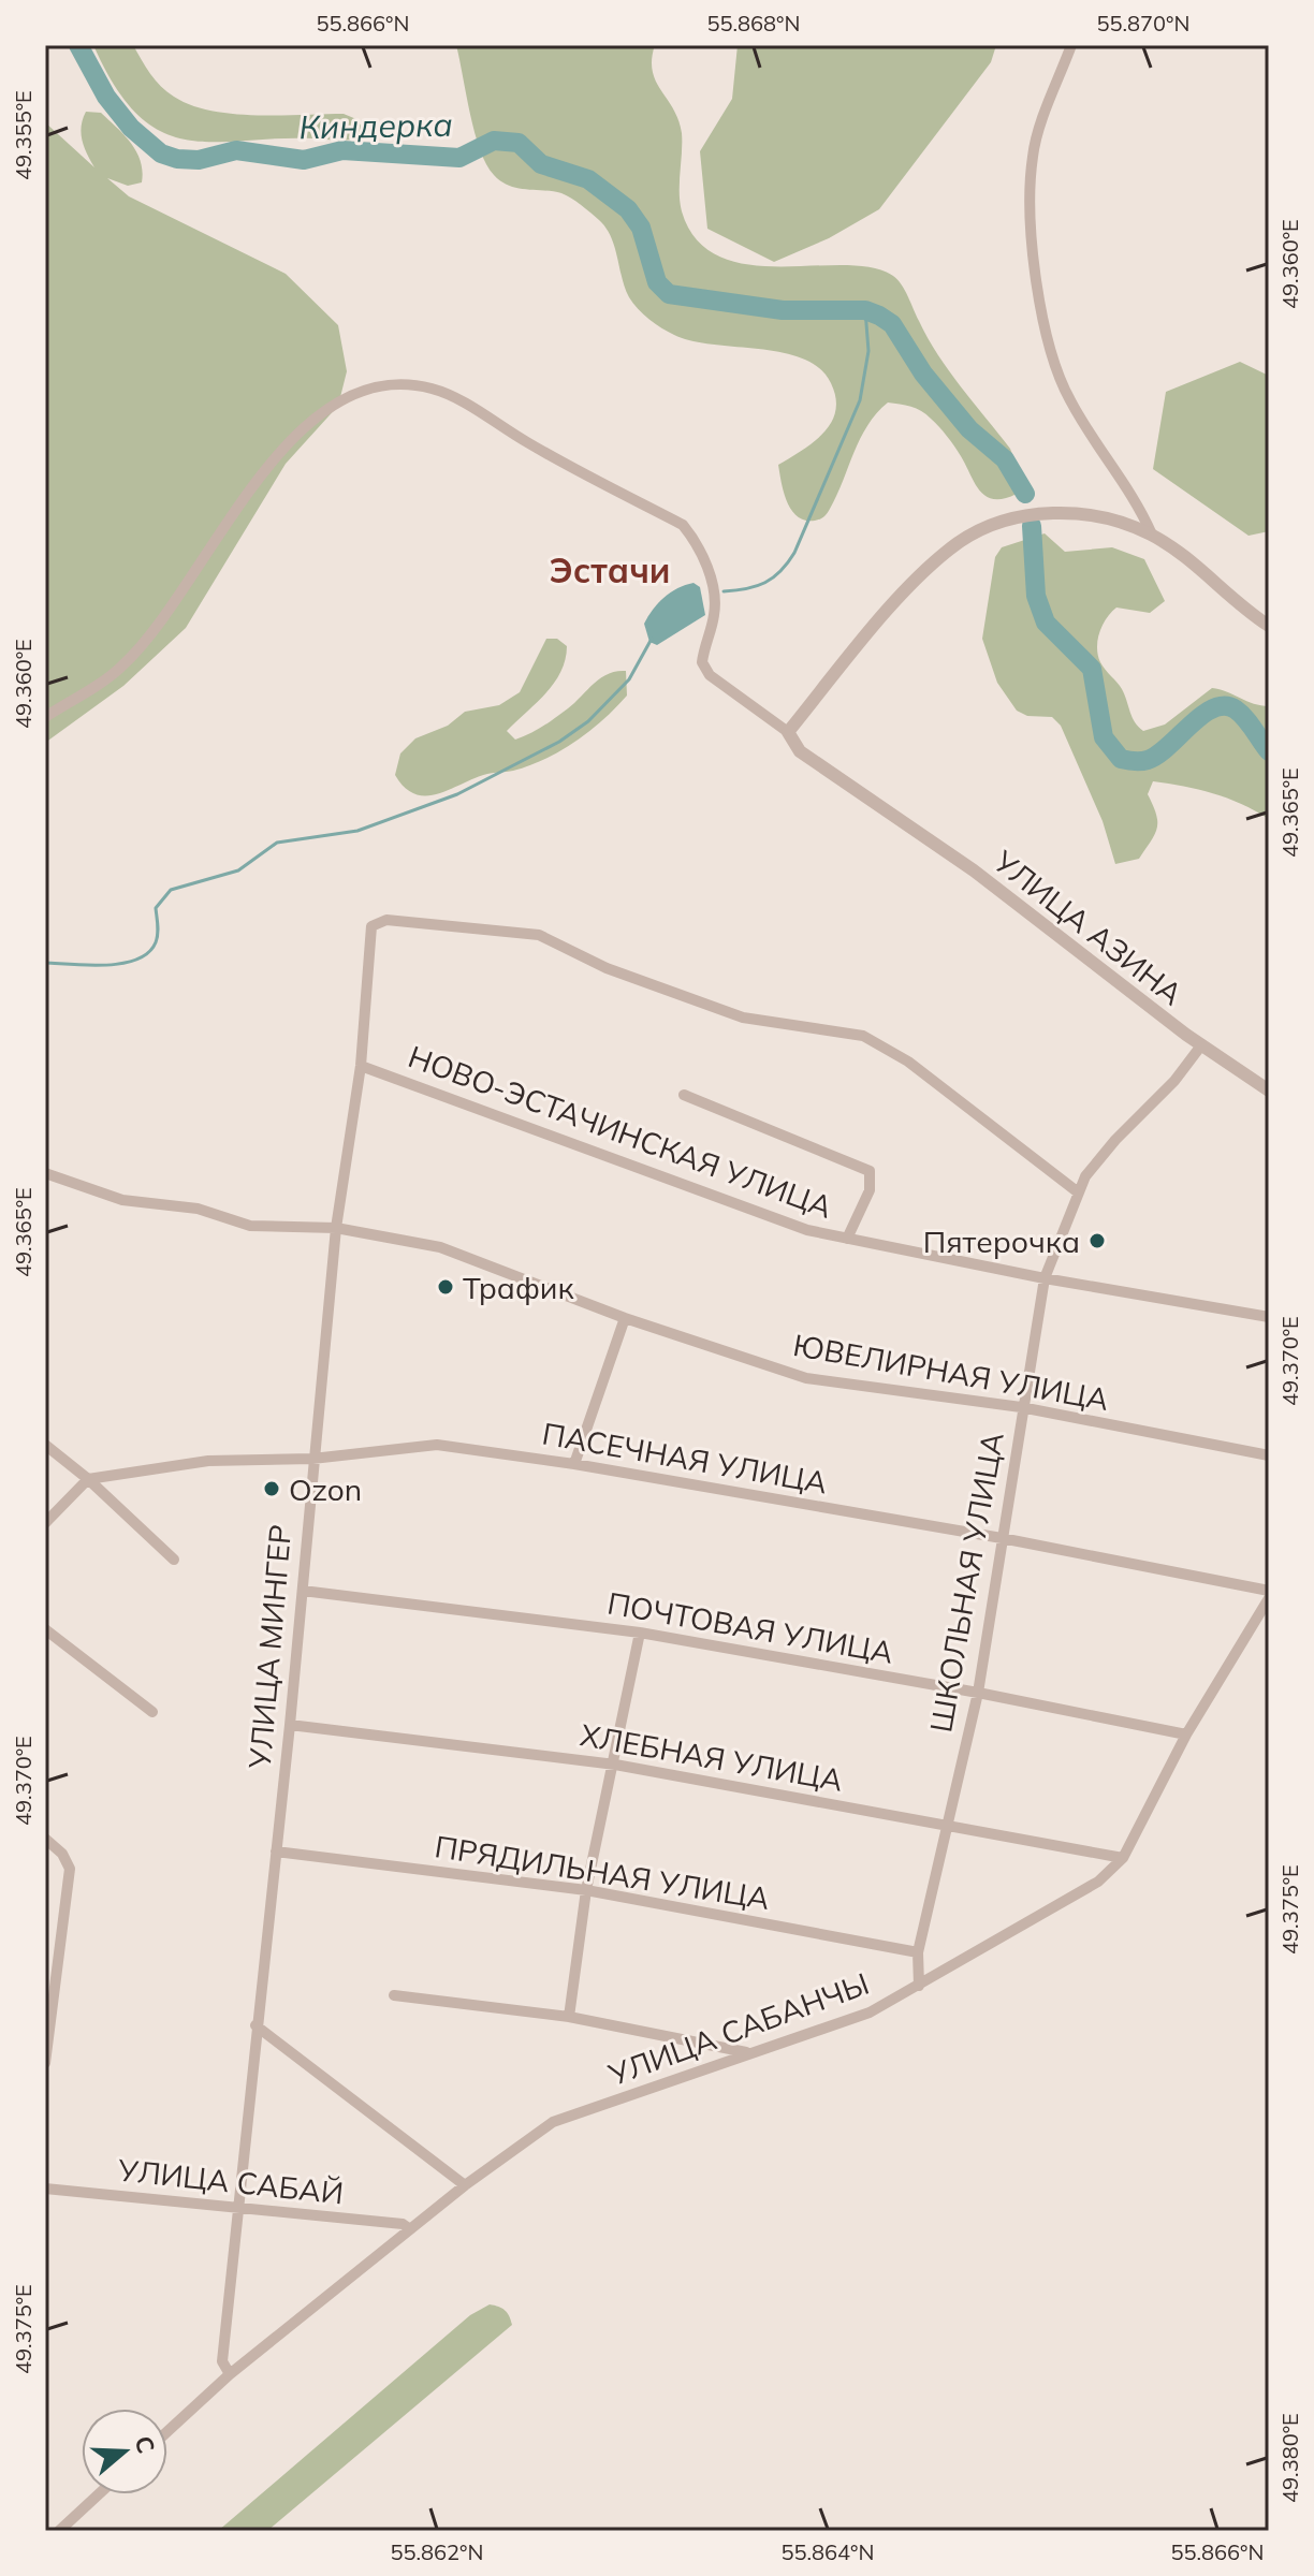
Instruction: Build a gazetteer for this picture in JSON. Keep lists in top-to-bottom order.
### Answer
{
  "streets": {
    "street": [
      "УЛИЦА АЗИНА",
      "НОВО-ЭСТАЧИНСКАЯ УЛИЦА",
      "ЮВЕЛИРНАЯ УЛИЦА",
      "ПАСЕЧНАЯ УЛИЦА",
      "ШКОЛЬНАЯ УЛИЦА",
      "ПОЧТОВАЯ УЛИЦА",
      "УЛИЦА МИНГЕР",
      "ХЛЕБНАЯ УЛИЦА",
      "ПРЯДИЛЬНАЯ УЛИЦА",
      "УЛИЦА САБАНЧЫ",
      "УЛИЦА САБАЙ"
    ]
  },
  "crossings": [
    ["УЛИЦА АЗИНА", "ШКОЛЬНАЯ УЛИЦА"],
    ["НОВО-ЭСТАЧИНСКАЯ УЛИЦА", "ШКОЛЬНАЯ УЛИЦА"],
    ["НОВО-ЭСТАЧИНСКАЯ УЛИЦА", "УЛИЦА МИНГЕР"],
    ["ЮВЕЛИРНАЯ УЛИЦА", "ШКОЛЬНАЯ УЛИЦА"],
    ["ЮВЕЛИРНАЯ УЛИЦА", "УЛИЦА МИНГЕР"],
    ["ПАСЕЧНАЯ УЛИЦА", "ШКОЛЬНАЯ УЛИЦА"],
    ["ПАСЕЧНАЯ УЛИЦА", "УЛИЦА МИНГЕР"],
    ["ШКОЛЬНАЯ УЛИЦА", "ПОЧТОВАЯ УЛИЦА"],
    ["ШКОЛЬНАЯ УЛИЦА", "УЛИЦА МИНГЕР"],
    ["ШКОЛЬНАЯ УЛИЦА", "ХЛЕБНАЯ УЛИЦА"],
    ["ШКОЛЬНАЯ УЛИЦА", "ПРЯДИЛЬНАЯ УЛИЦА"],
    ["ШКОЛЬНАЯ УЛИЦА", "УЛИЦА САБАНЧЫ"],
    ["ПОЧТОВАЯ УЛИЦА", "УЛИЦА МИНГЕР"],
    ["ПОЧТОВАЯ УЛИЦА", "УЛИЦА САБАНЧЫ"],
    ["УЛИЦА МИНГЕР", "ХЛЕБНАЯ УЛИЦА"],
    ["УЛИЦА МИНГЕР", "ПРЯДИЛЬНАЯ УЛИЦА"],
    ["УЛИЦА МИНГЕР", "УЛИЦА САБАНЧЫ"],
    ["УЛИЦА МИНГЕР", "УЛИЦА САБАЙ"],
    ["ХЛЕБНАЯ УЛИЦА", "УЛИЦА САБАНЧЫ"],
    ["УЛИЦА САБАНЧЫ", "УЛИЦА САБАЙ"]
  ],
  "districts": ["Эстачи"],
  "water": ["Киндерка"],
  "places": ["Пятерочка", "Трафик", "Ozon"],
  "north": "right",
  "coordinates": [
    "55.866°N",
    "55.868°N",
    "55.870°N",
    "49.355°E",
    "49.360°E",
    "49.365°E",
    "49.370°E",
    "49.375°E",
    "49.380°E",
    "55.862°N",
    "55.864°N"
  ]
}
